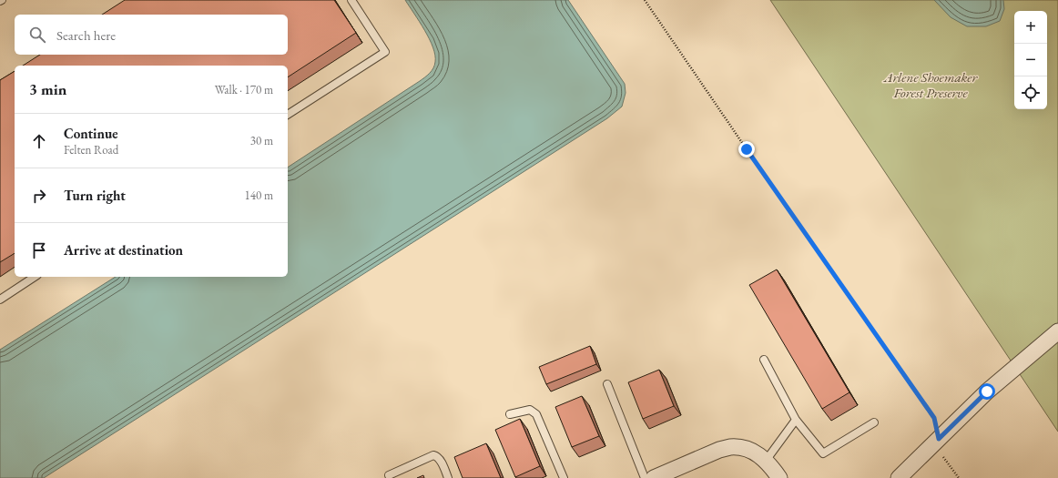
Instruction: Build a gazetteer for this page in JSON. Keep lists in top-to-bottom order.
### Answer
{
  "parks": ["Arlene Shoemaker Forest Preserve"],
  "page": {
    "map_buttons": ["+", "−"],
    "search": "Search here",
    "heading": ["3 min", "Walk · 170 m"],
    "list": [
      ["Continue", "Felten Road", "30 m"],
      ["Turn right", "140 m"],
      "Arrive at destination"
    ]
  }
}
